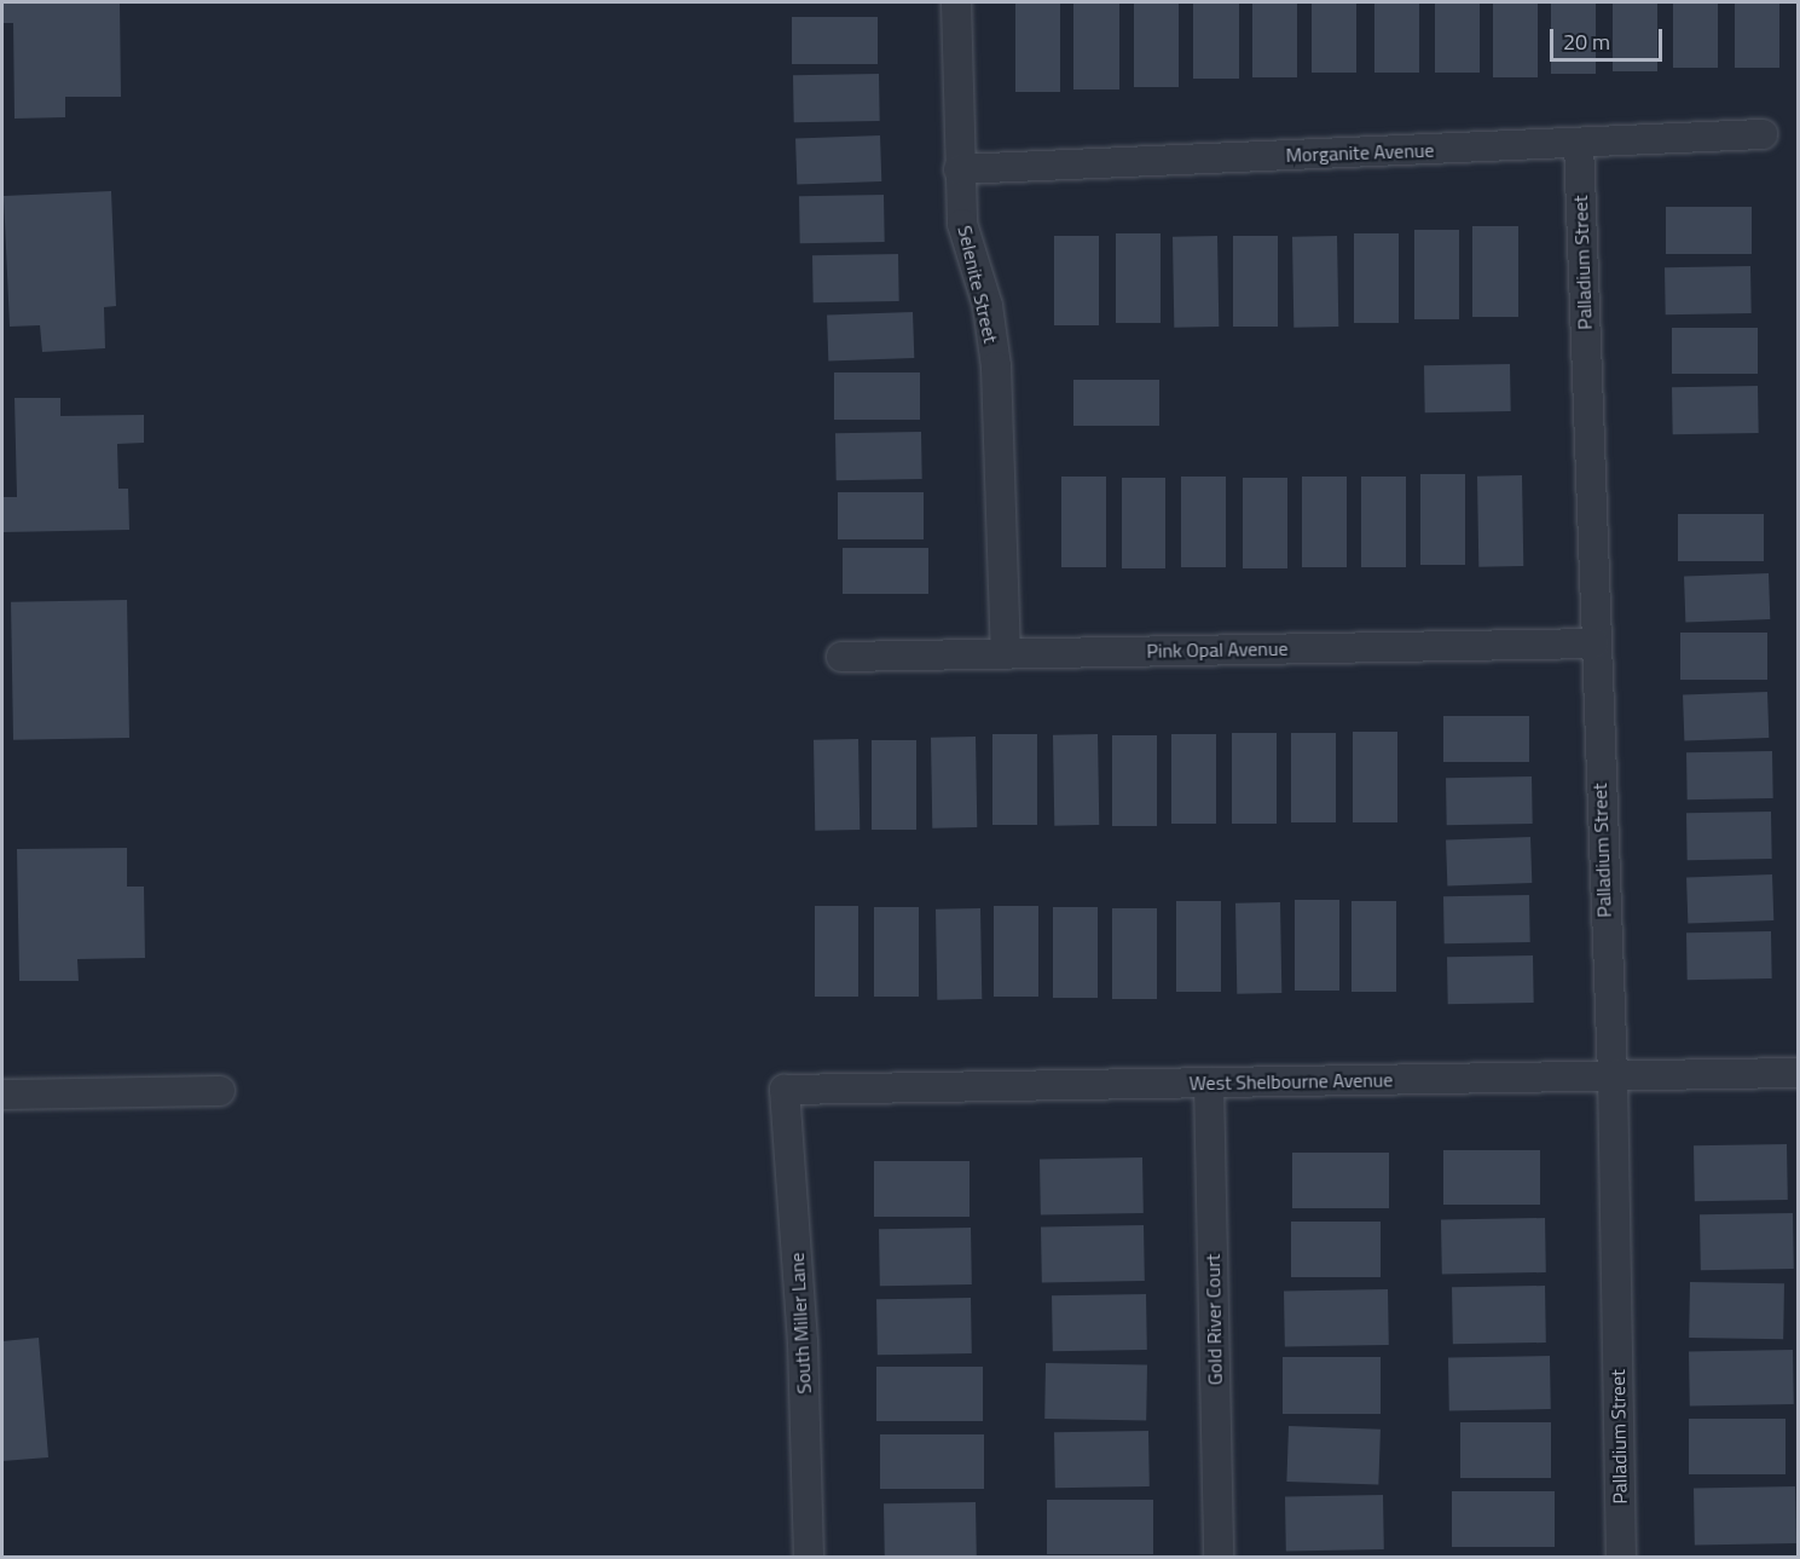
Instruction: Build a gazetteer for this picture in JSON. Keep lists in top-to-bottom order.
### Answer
{
  "streets": {
    "street": [
      "Morganite Avenue",
      "Palladium Street",
      "Selenite Street",
      "Pink Opal Avenue",
      "West Shelbourne Avenue",
      "Gold River Court",
      "South Miller Lane"
    ]
  },
  "crossings": [
    ["Morganite Avenue", "Palladium Street"],
    ["Morganite Avenue", "Selenite Street"],
    ["Palladium Street", "Pink Opal Avenue"],
    ["Palladium Street", "West Shelbourne Avenue"],
    ["Selenite Street", "Pink Opal Avenue"],
    ["West Shelbourne Avenue", "Gold River Court"],
    ["West Shelbourne Avenue", "South Miller Lane"]
  ],
  "scale_bar": "20 m"
}
